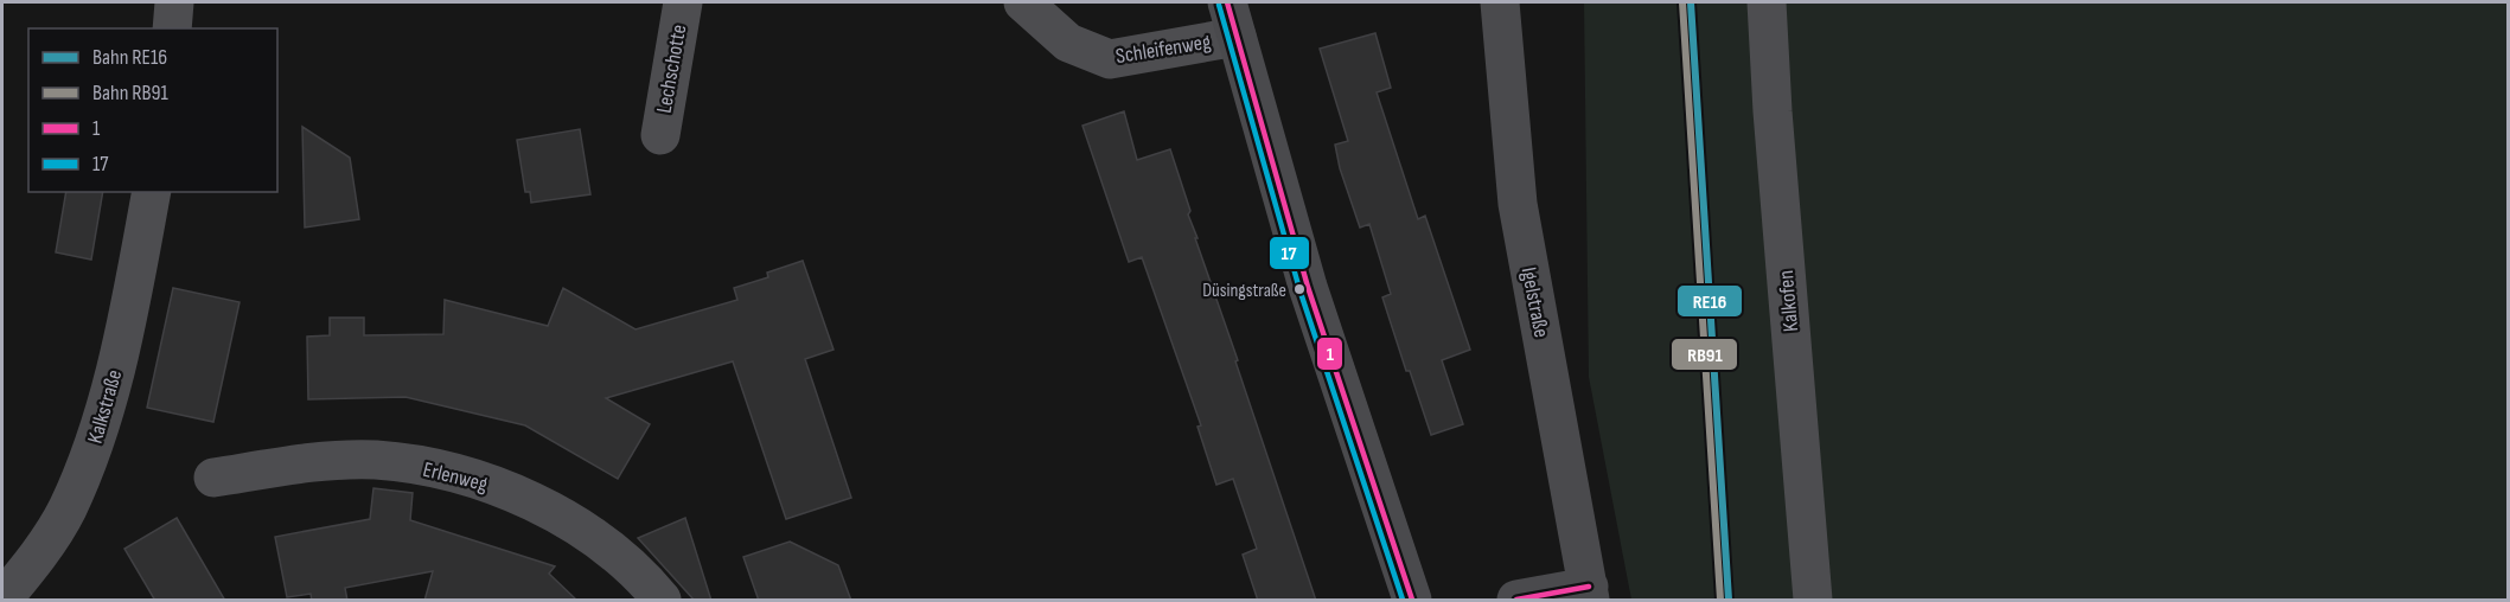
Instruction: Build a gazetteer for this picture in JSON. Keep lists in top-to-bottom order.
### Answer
{
  "streets": {
    "main road": ["Igelstraße"],
    "street": [
      "Schleifenweg",
      "Lechschotte",
      "Kalkofen",
      "Kalkstraße",
      "Erlenweg"
    ]
  },
  "places": ["Düsingstraße"],
  "lines": [
    "rail line RE16",
    "rail line RB91",
    "transit line 1",
    "transit line 17"
  ],
  "legend": [
    "Bahn RE16",
    "Bahn RB91",
    "1",
    "17"
  ]
}
